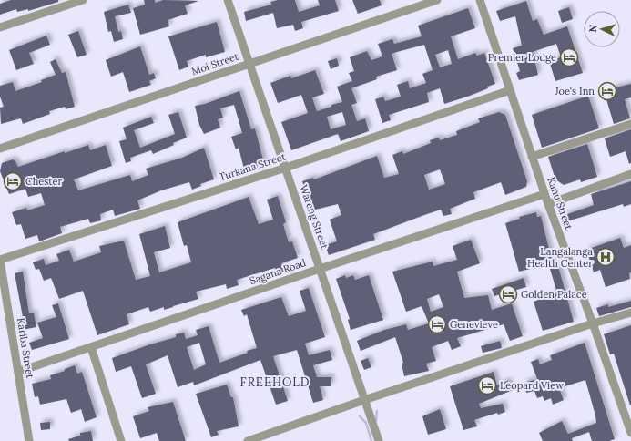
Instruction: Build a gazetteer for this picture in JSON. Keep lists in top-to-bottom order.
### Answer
{
  "streets": {
    "street": [
      "Moi Street",
      "Turkana Street",
      "Kanu Street",
      "Wareng Street",
      "Sagana Road",
      "Kariba Street"
    ]
  },
  "crossings": [
    ["Moi Street", "Wareng Street"],
    ["Turkana Street", "Kanu Street"],
    ["Turkana Street", "Wareng Street"],
    ["Turkana Street", "Kariba Street"],
    ["Kanu Street", "Sagana Road"],
    ["Wareng Street", "Sagana Road"],
    ["Sagana Road", "Kariba Street"]
  ],
  "districts": ["FREEHOLD"],
  "places": {
    "hotel": [
      "Premier Lodge",
      "Joe's Inn",
      "Chester",
      "Golden Palace",
      "Genevieve",
      "Leopard View"
    ],
    "hospital": ["Langalanga Health Center"]
  },
  "north": "left"
}
